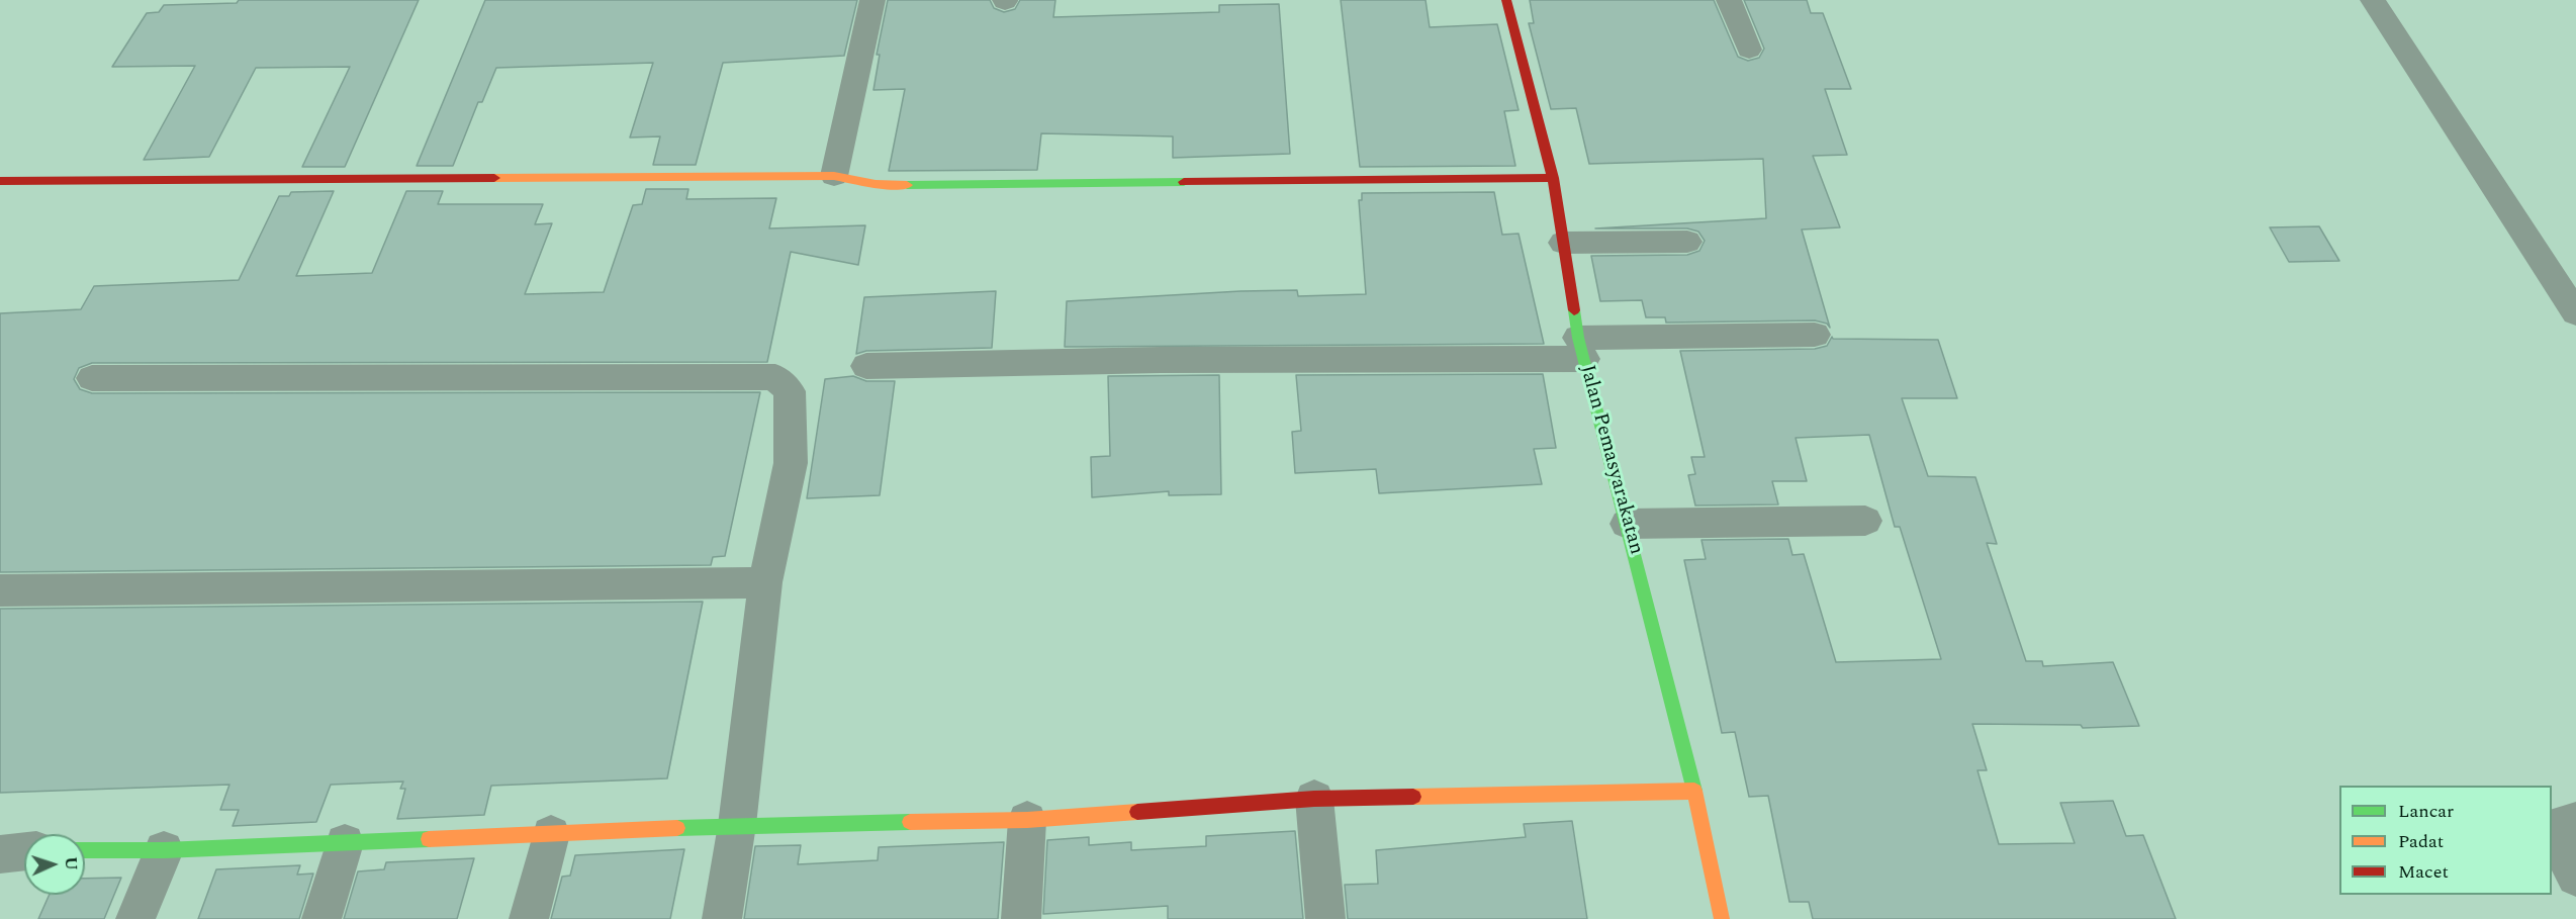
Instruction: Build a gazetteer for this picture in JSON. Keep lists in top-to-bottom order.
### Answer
{
  "streets": {
    "street": ["Jalan Pemasyarakatan"]
  },
  "legend": ["Lancar", "Padat", "Macet"],
  "north": "right"
}
